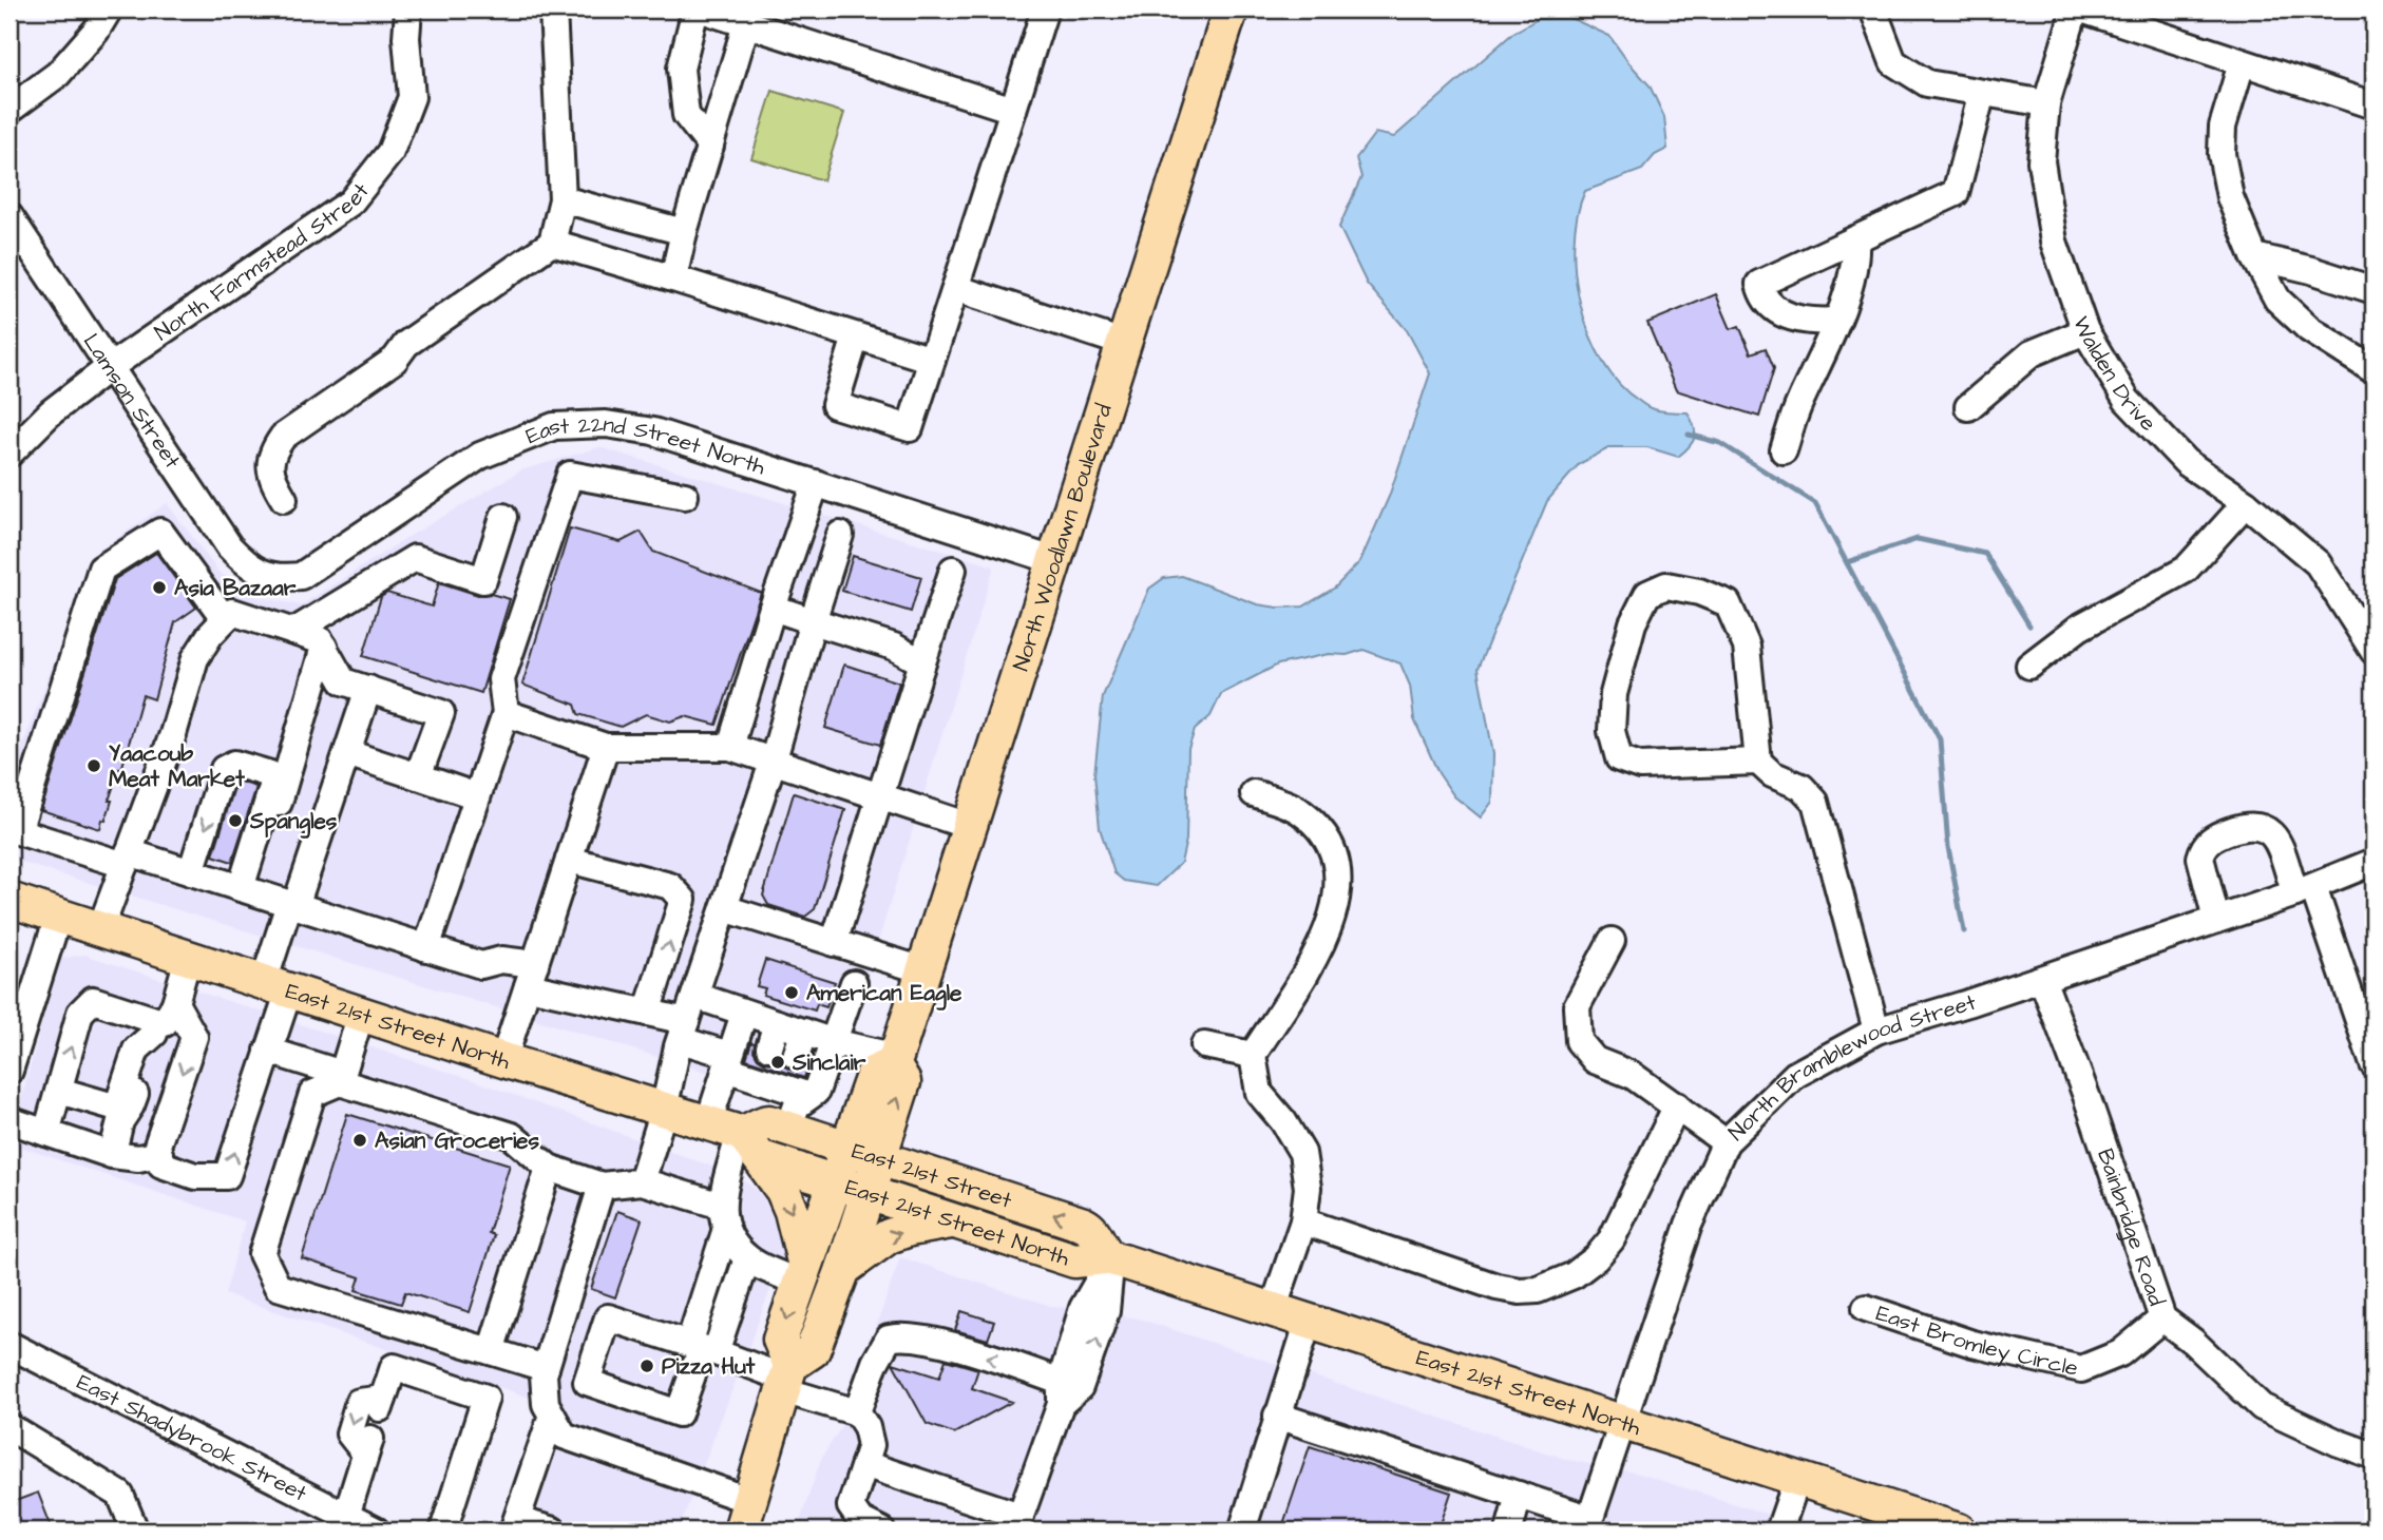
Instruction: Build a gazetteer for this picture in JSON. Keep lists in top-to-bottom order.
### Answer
{
  "streets": {
    "main road": ["North Woodlawn Boulevard", "East 21st Street North", "East 21st Street"],
    "street": [
      "North Farmstead Street",
      "Walden Drive",
      "Lamson Street",
      "East 22nd Street North",
      "North Bramblewood Street",
      "Bainbridge Road",
      "East Bromley Circle",
      "East Shadybrook Street"
    ]
  },
  "crossings": [
    ["North Farmstead Street", "Lamson Street"],
    ["Lamson Street", "East 22nd Street North"],
    ["East 22nd Street North", "North Woodlawn Boulevard"],
    ["North Woodlawn Boulevard", "East 21st Street North"],
    ["North Woodlawn Boulevard", "East 21st Street"],
    ["East 21st Street North", "North Bramblewood Street"],
    ["East 21st Street North", "East 21st Street"],
    ["North Bramblewood Street", "Bainbridge Road"],
    ["Bainbridge Road", "East Bromley Circle"]
  ],
  "one_way": ["East 21st Street"],
  "places": [
    "Asia Bazaar",
    "Yaacoub Meat Market",
    "Spangles",
    "American Eagle",
    "Sinclair",
    "Asian Groceries",
    "Pizza Hut"
  ]
}
